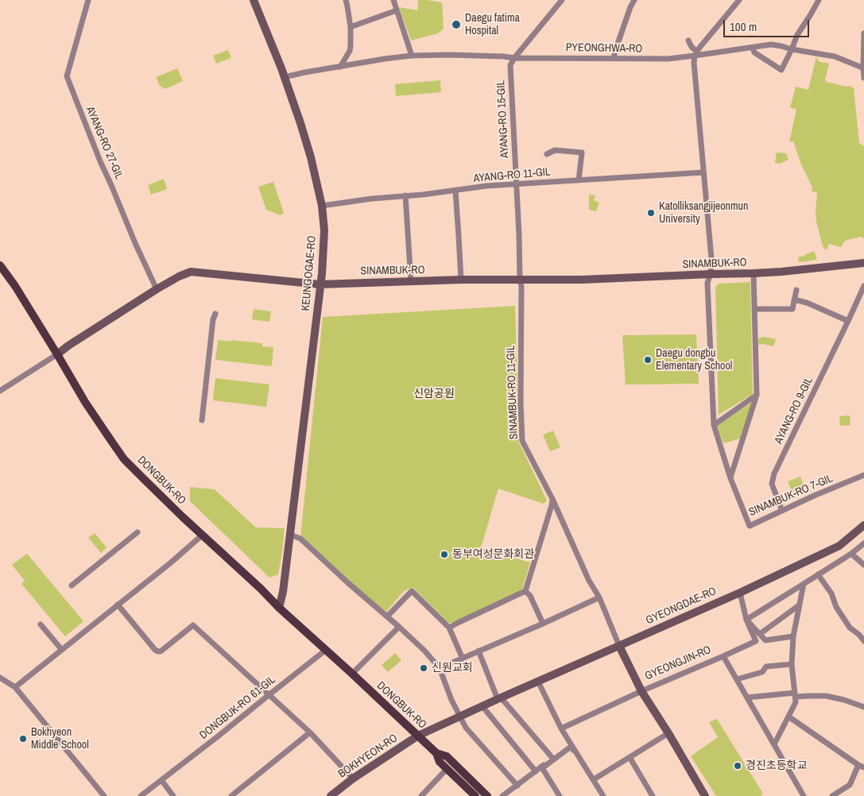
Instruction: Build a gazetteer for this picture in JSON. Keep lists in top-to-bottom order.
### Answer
{
  "streets": {
    "main road": [
      "SINAMBUK-RO",
      "KEUNGOGAE-RO",
      "DONGBUK-RO",
      "GYEONGDAE-RO",
      "GYEONGJIN-RO",
      "BOKHYEON-RO"
    ],
    "street": [
      "PYEONGHWA-RO",
      "AYANG-RO 15-GIL",
      "AYANG-RO 27-GIL",
      "AYANG-RO 11-GIL",
      "SINAMBUK-RO 11-GIL",
      "AYANG-RO 9-GIL",
      "SINAMBUK-RO 7-GIL",
      "DONGBUK-RO 61-GIL"
    ]
  },
  "crossings": [
    ["PYEONGHWA-RO", "AYANG-RO 15-GIL"],
    ["PYEONGHWA-RO", "KEUNGOGAE-RO"],
    ["AYANG-RO 15-GIL", "AYANG-RO 11-GIL"],
    ["AYANG-RO 15-GIL", "SINAMBUK-RO"],
    ["AYANG-RO 15-GIL", "SINAMBUK-RO 11-GIL"],
    ["AYANG-RO 27-GIL", "SINAMBUK-RO"],
    ["AYANG-RO 11-GIL", "KEUNGOGAE-RO"],
    ["SINAMBUK-RO", "KEUNGOGAE-RO"],
    ["SINAMBUK-RO", "SINAMBUK-RO 11-GIL"],
    ["SINAMBUK-RO", "DONGBUK-RO"],
    ["SINAMBUK-RO", "SINAMBUK-RO 7-GIL"],
    ["KEUNGOGAE-RO", "DONGBUK-RO"],
    ["SINAMBUK-RO 11-GIL", "GYEONGDAE-RO"],
    ["SINAMBUK-RO 11-GIL", "GYEONGJIN-RO"],
    ["AYANG-RO 9-GIL", "SINAMBUK-RO 7-GIL"],
    ["DONGBUK-RO", "GYEONGDAE-RO"],
    ["DONGBUK-RO", "DONGBUK-RO 61-GIL"],
    ["DONGBUK-RO", "BOKHYEON-RO"],
    ["GYEONGDAE-RO", "GYEONGJIN-RO"],
    ["GYEONGDAE-RO", "BOKHYEON-RO"]
  ],
  "parks": ["신암공원"],
  "places": [
    "Daegu fatima Hospital",
    "Katolliksangjijeonmun University",
    "Daegu dongbu Elementary School",
    "동부여성문화회관",
    "신원교회",
    "Bokhyeon Middle School",
    "경진초등학교"
  ],
  "scale_bar": "100 m"
}
